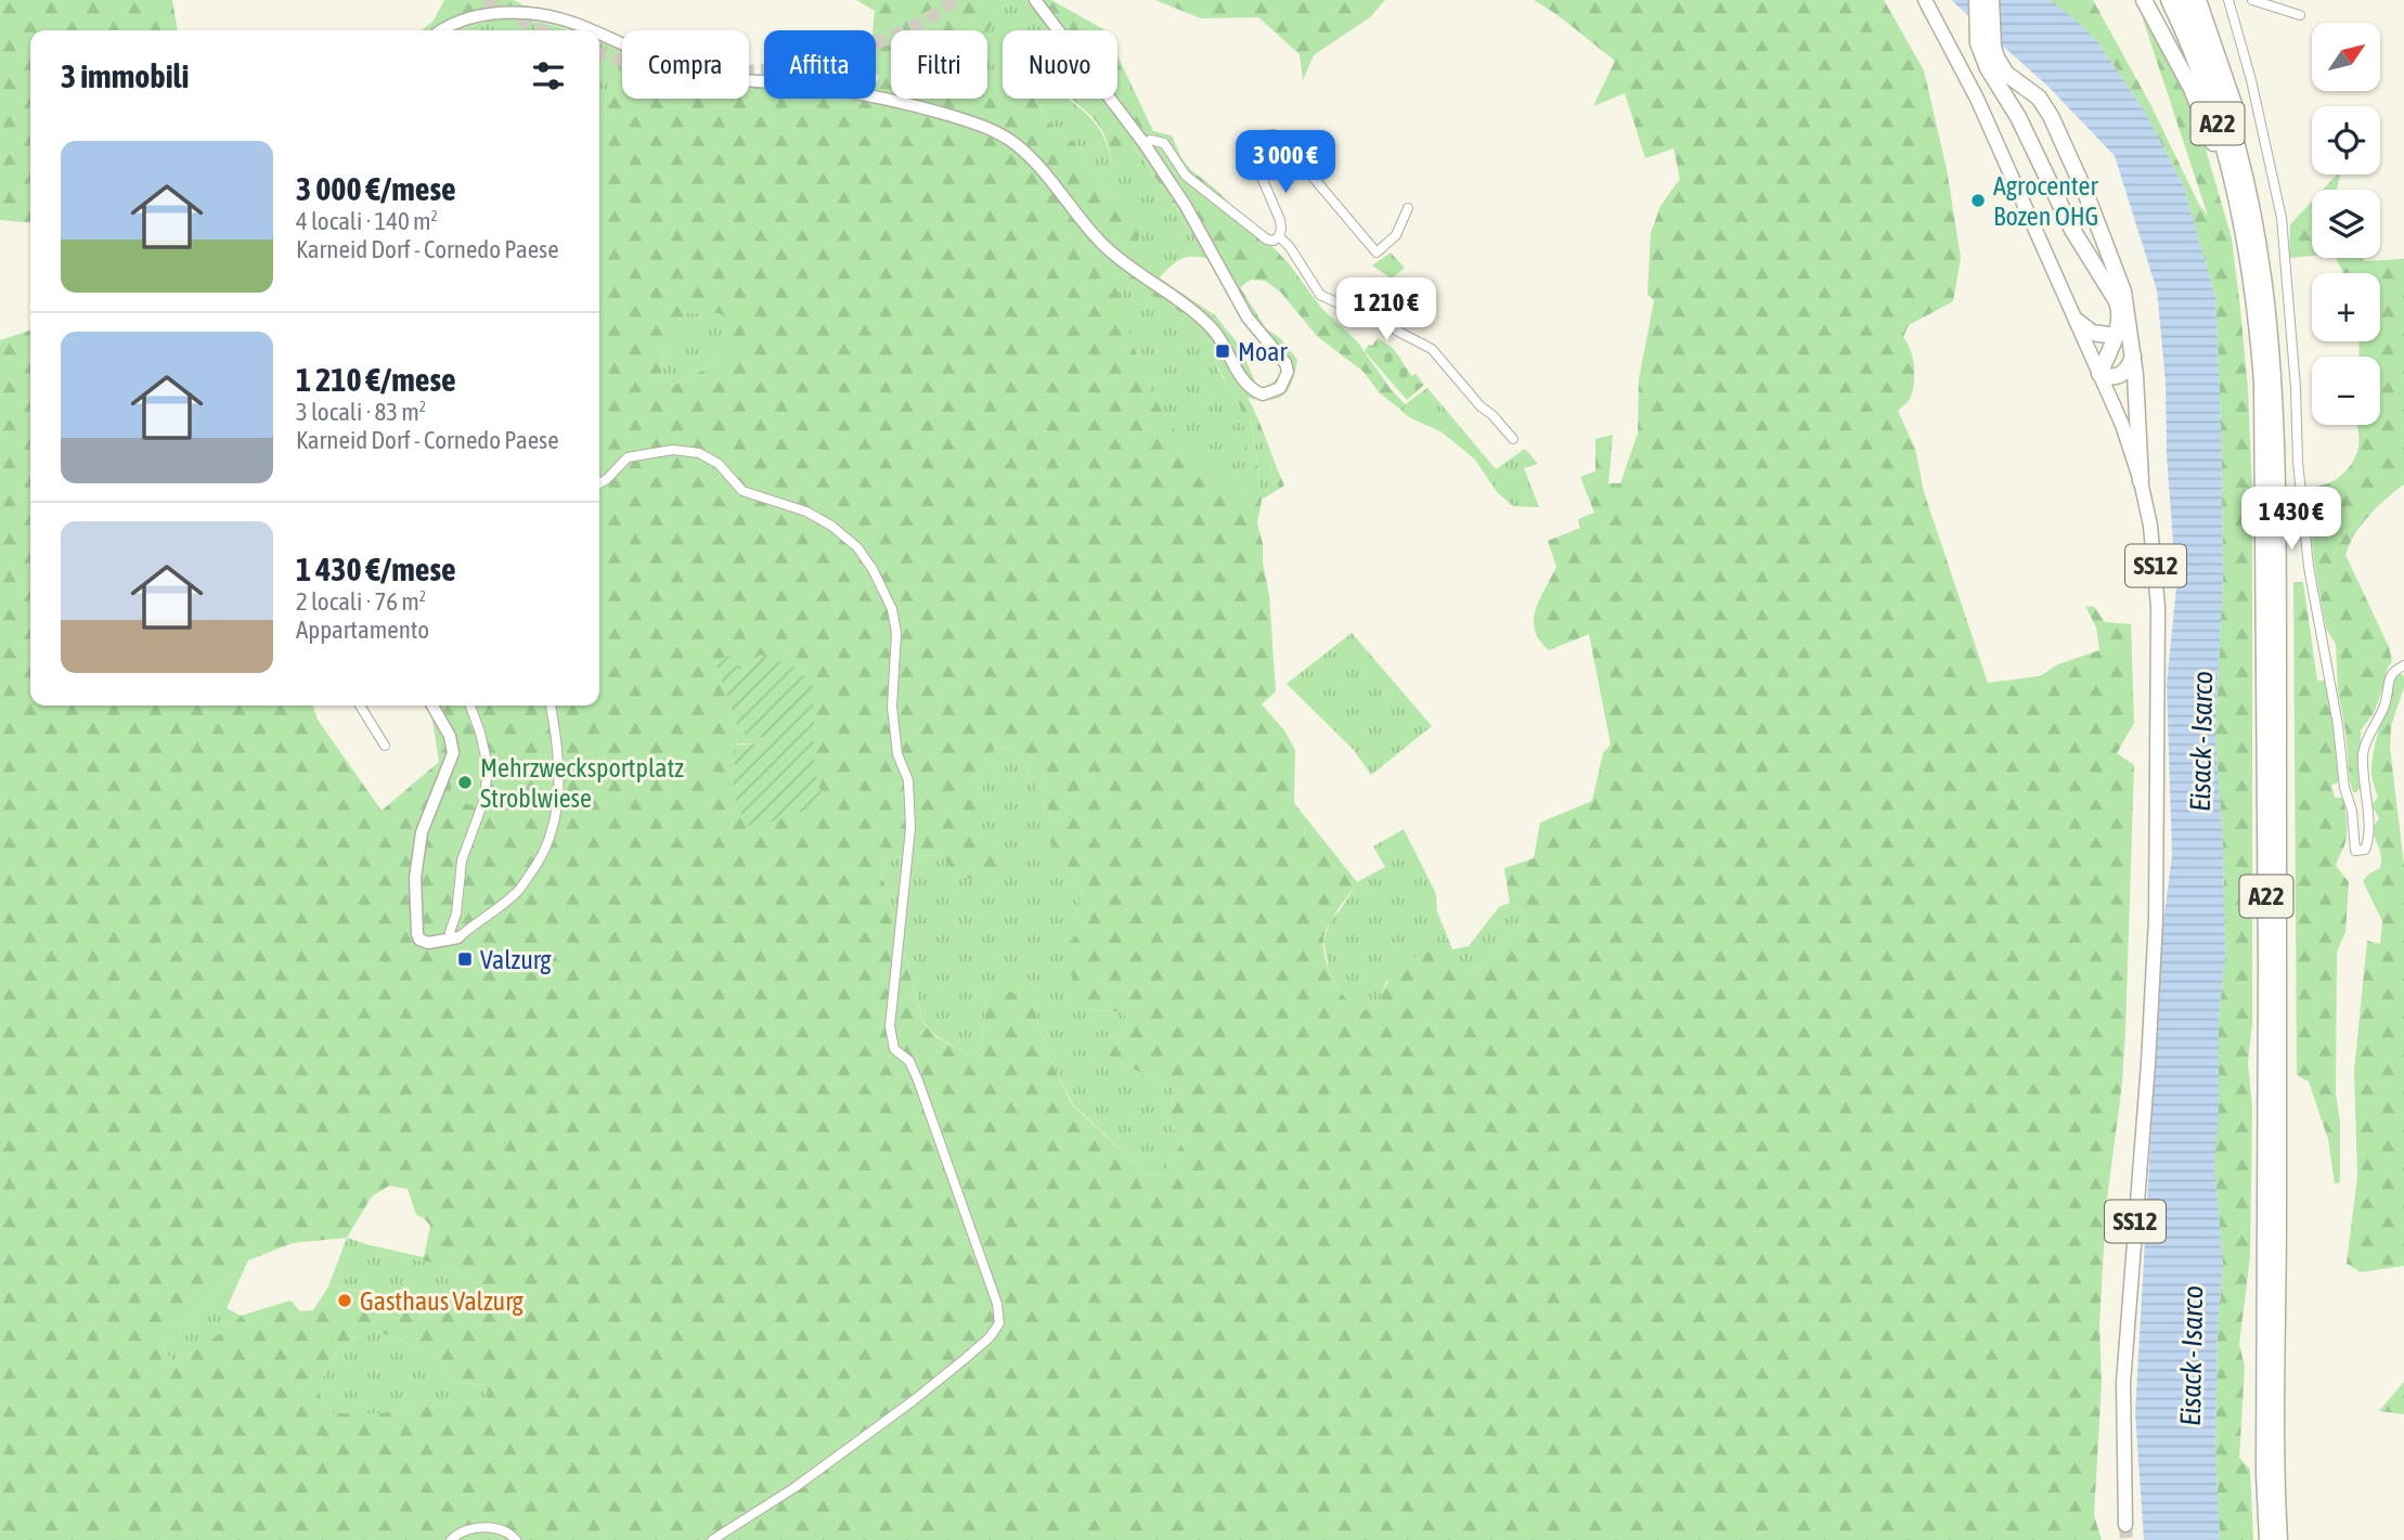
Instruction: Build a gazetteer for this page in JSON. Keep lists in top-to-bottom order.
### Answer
{
  "streets": {
    "highway": ["A22"],
    "main road": ["SS12"]
  },
  "water": ["Eisack - Isarco"],
  "places": {
    "other": ["Agrocenter Bozen OHG", "Mehrzwecksportplatz Stroblwiese", "Gasthaus Valzurg"],
    "transit": ["Moar", "Valzurg"]
  },
  "north": "top right",
  "page": {
    "map_buttons": ["+", "−"],
    "chip": [
      "Compra",
      "Affitta",
      "Filtri",
      "Nuovo"
    ],
    "heading": "3 immobili",
    "list": [
      {
        "name": "3 000 €/mese",
        "note": "4 locali · 140 m² · Karneid Dorf - Cornedo Paese"
      },
      {
        "name": "1 210 €/mese",
        "note": "3 locali · 83 m² · Karneid Dorf - Cornedo Paese"
      },
      {
        "name": "1 430 €/mese",
        "note": "2 locali · 76 m² · Appartamento"
      }
    ],
    "price": ["3 000 €", "1 210 €", "1 430 €"]
  }
}
